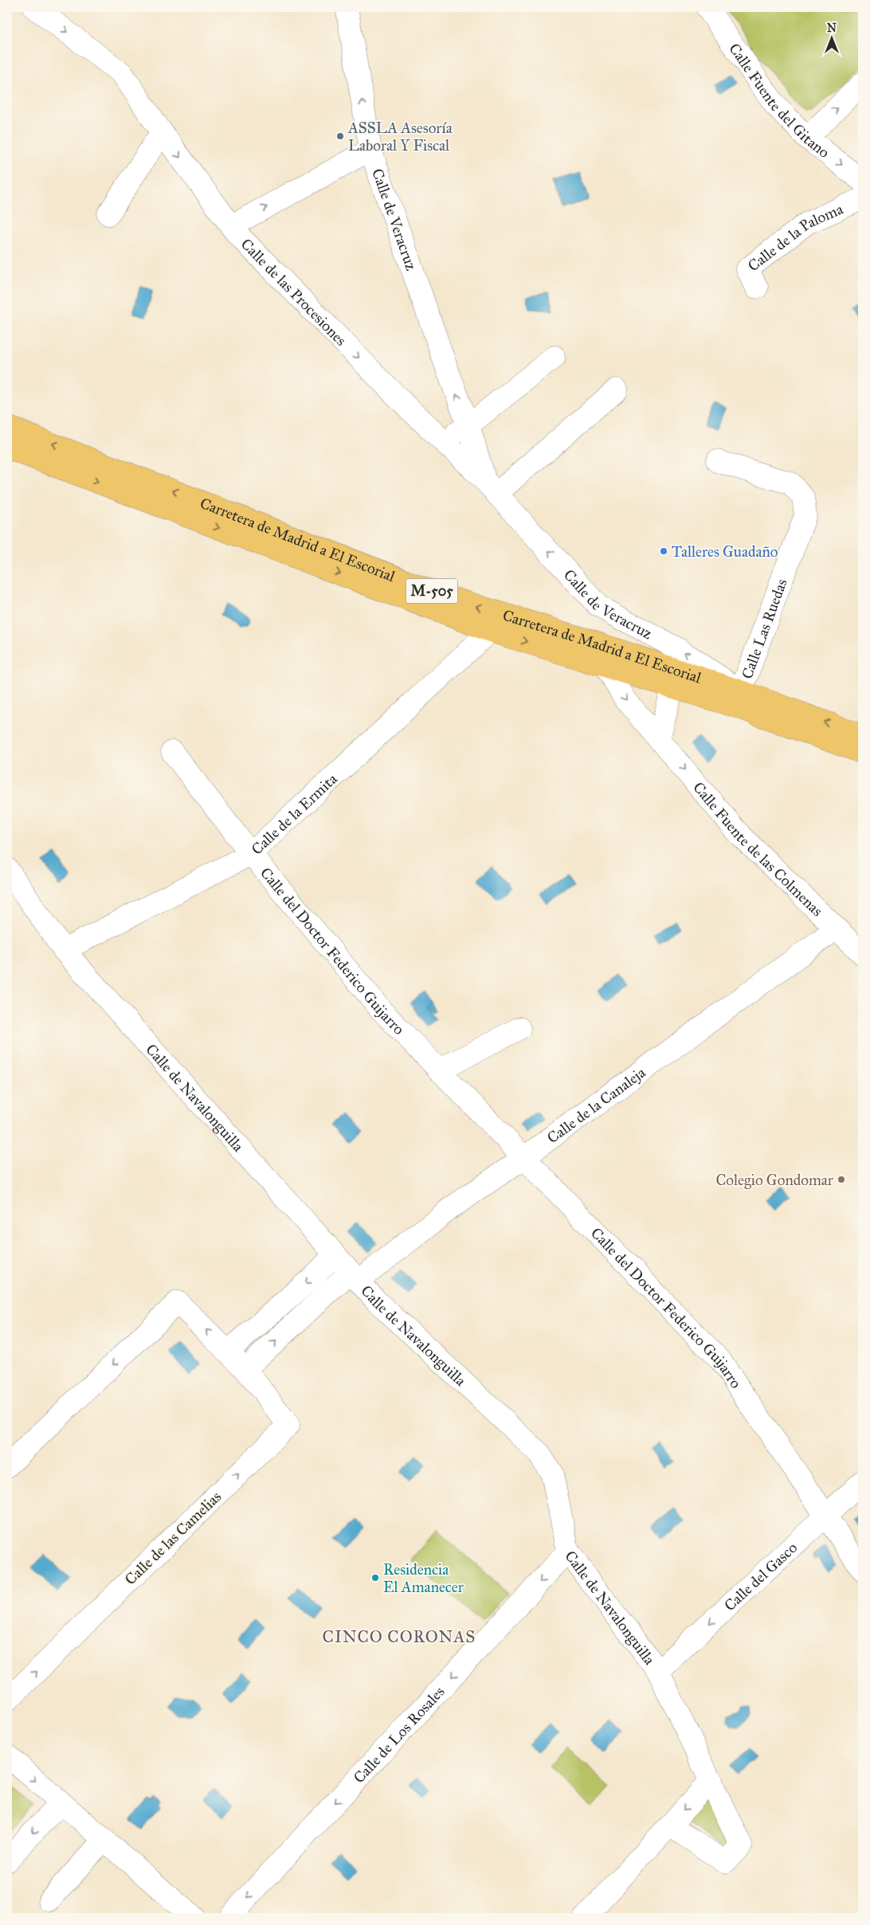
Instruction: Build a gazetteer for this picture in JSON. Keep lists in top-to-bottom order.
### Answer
{
  "streets": {
    "highway": ["Carretera de Madrid a El Escorial", "M-505"],
    "street": [
      "Calle Fuente del Gitano",
      "Calle de Veracruz",
      "Calle de la Paloma",
      "Calle de las Procesiones",
      "Calle Las Ruedas",
      "Calle de la Ermita",
      "Calle Fuente de las Colmenas",
      "Calle del Doctor Federico Guijarro",
      "Calle de Navalonguilla",
      "Calle de la Canaleja",
      "Calle de las Camelias",
      "Calle del Gasco",
      "Calle de Los Rosales"
    ]
  },
  "crossings": [
    ["Calle de Veracruz", "Calle de las Procesiones"],
    ["Calle de Veracruz", "Carretera de Madrid a El Escorial"],
    ["Calle de Veracruz", "Calle Las Ruedas"],
    ["Carretera de Madrid a El Escorial", "Calle Las Ruedas"],
    ["Carretera de Madrid a El Escorial", "Calle de la Ermita"],
    ["Carretera de Madrid a El Escorial", "Calle Fuente de las Colmenas"],
    ["Calle de la Ermita", "Calle del Doctor Federico Guijarro"],
    ["Calle de la Ermita", "Calle de Navalonguilla"],
    ["Calle Fuente de las Colmenas", "Calle de la Canaleja"],
    ["Calle del Doctor Federico Guijarro", "Calle de la Canaleja"],
    ["Calle del Doctor Federico Guijarro", "Calle del Gasco"],
    ["Calle de Navalonguilla", "Calle de la Canaleja"],
    ["Calle de Navalonguilla", "Calle del Gasco"],
    ["Calle de Navalonguilla", "Calle de Los Rosales"]
  ],
  "one_way": [
    "Calle de Veracruz",
    "Calle de las Procesiones",
    "Calle Fuente de las Colmenas",
    "Calle del Gasco",
    "Calle de Los Rosales"
  ],
  "districts": ["CINCO CORONAS"],
  "places": [
    "ASSLA Asesoría Laboral Y Fiscal",
    "Talleres Guadaño",
    "Colegio Gondomar",
    "Residencia El Amanecer"
  ],
  "north": "top"
}
